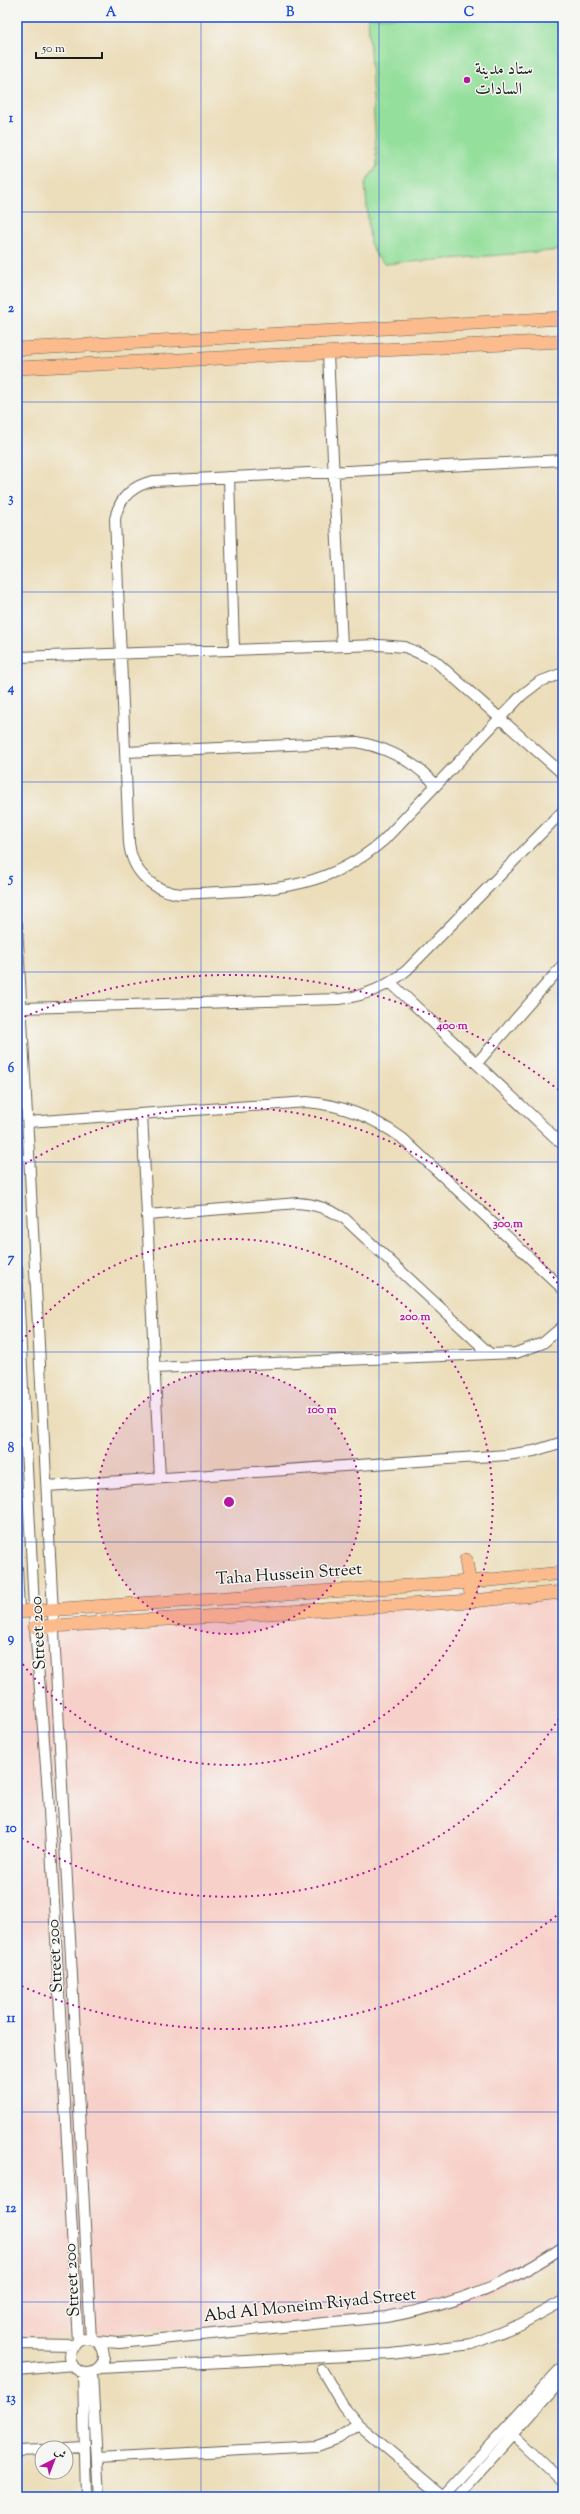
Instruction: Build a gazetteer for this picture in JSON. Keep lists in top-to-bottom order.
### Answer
{
  "streets": {
    "main road": ["Taha Hussein Street"],
    "street": ["Street 200", "Abd Al Moneim Riyad Street"]
  },
  "crossings": [
    ["Taha Hussein Street", "Street 200"],
    ["Street 200", "Abd Al Moneim Riyad Street"]
  ],
  "places": ["ستاد مدينة السادات"],
  "scale_bar": "50 m",
  "north": "top right",
  "grid": {
    "columns": ["A", "B", "C"],
    "rows": [
      "1",
      "2",
      "3",
      "4",
      "5",
      "6",
      "7",
      "8",
      "9",
      "10",
      "11",
      "12",
      "13"
    ]
  },
  "rings": [
    "400 m",
    "300 m",
    "200 m",
    "100 m"
  ]
}
